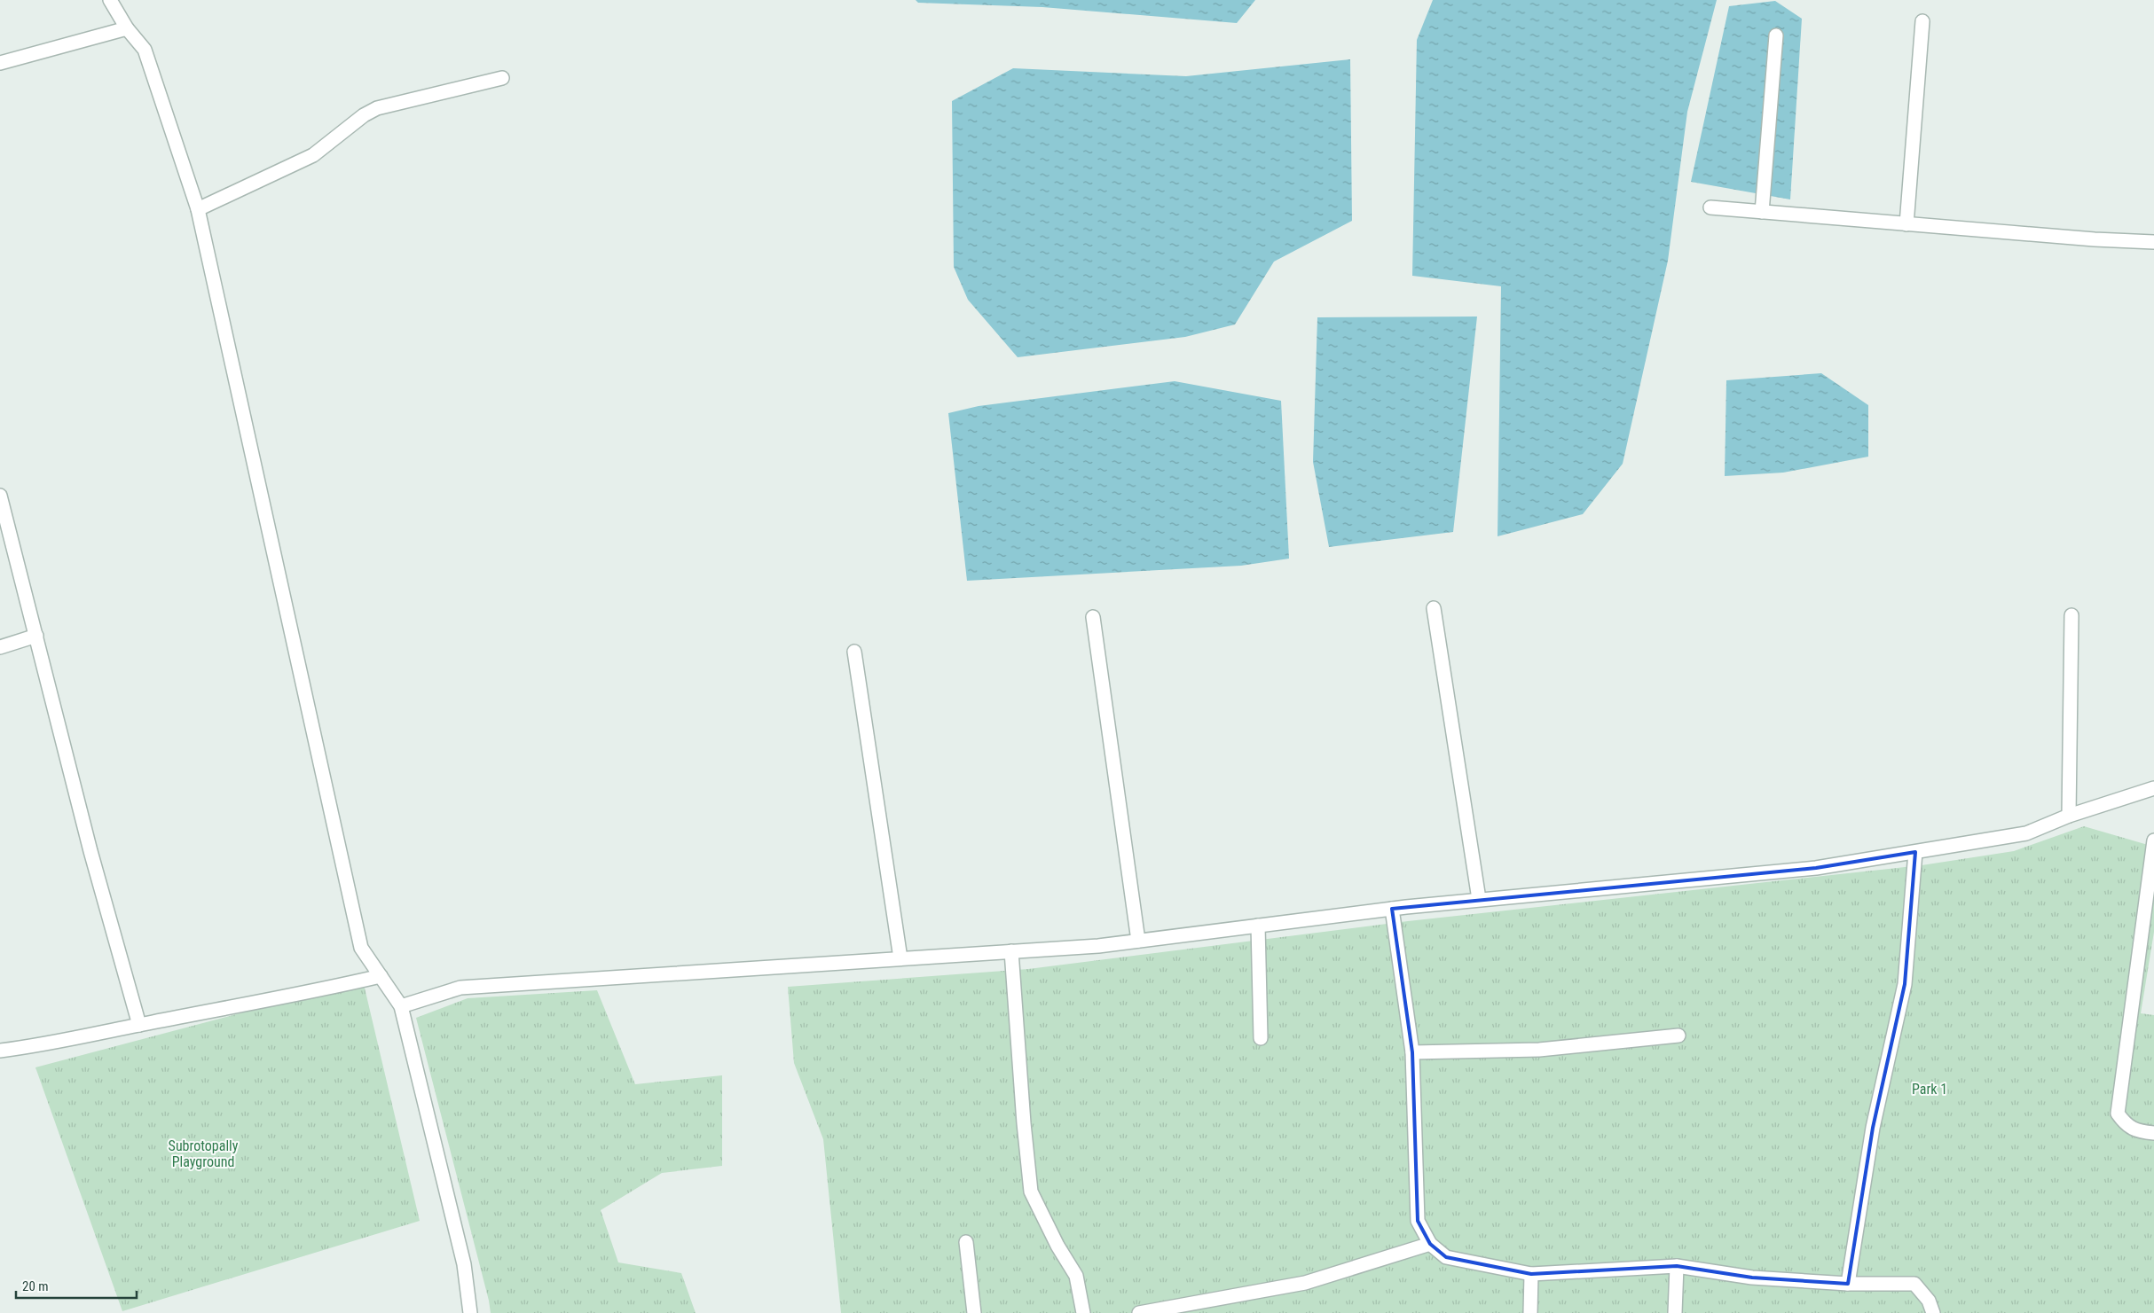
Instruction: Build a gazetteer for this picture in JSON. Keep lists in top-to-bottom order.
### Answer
{
  "parks": ["Park 1", "Subrotopally Playground"],
  "scale_bar": "20 m"
}
